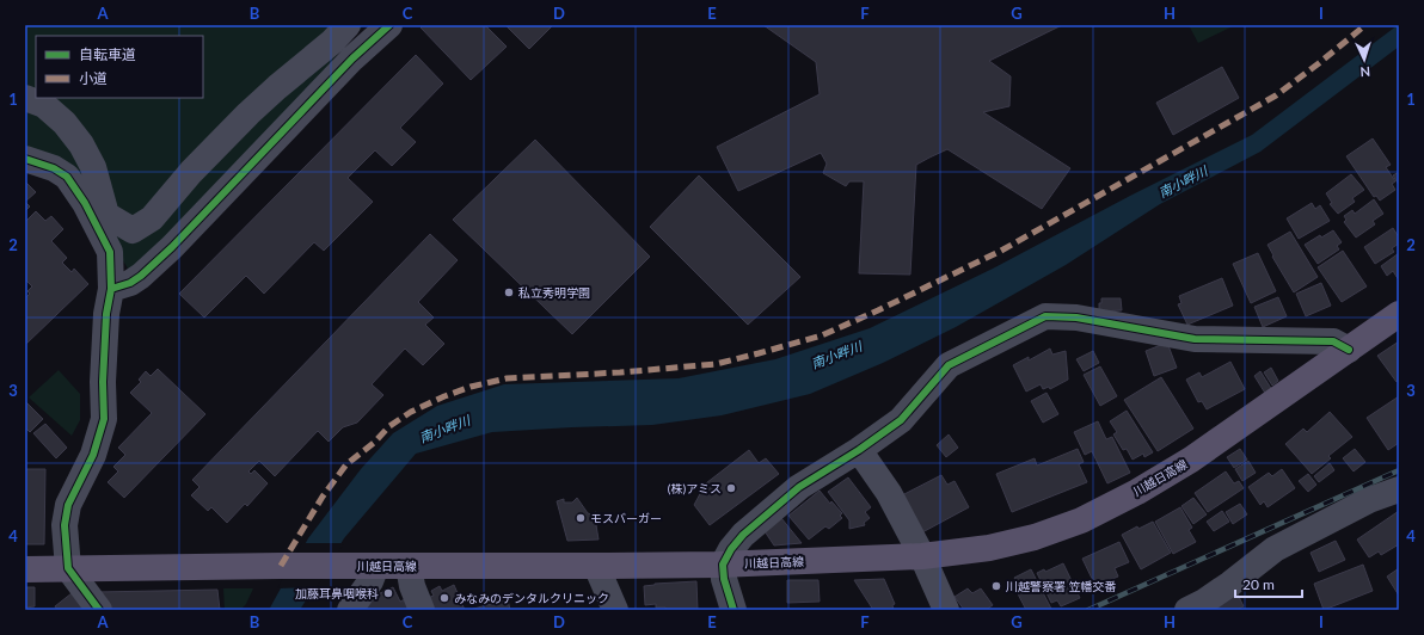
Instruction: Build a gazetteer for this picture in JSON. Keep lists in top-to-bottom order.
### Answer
{
  "streets": {
    "main road": ["川越日高線"]
  },
  "water": ["南小畔川"],
  "places": [
    "私立秀明学園",
    "(株)アミス",
    "モスバーガー",
    "川越警察署 笠幡交番",
    "加藤耳鼻咽喉科",
    "みなみのデンタルクリニック"
  ],
  "legend": ["自転車道", "小道"],
  "scale_bar": "20 m",
  "north": "bottom",
  "grid": {
    "columns": [
      "A",
      "B",
      "C",
      "D",
      "E",
      "F",
      "G",
      "H",
      "I"
    ],
    "rows": [
      "1",
      "2",
      "3",
      "4"
    ]
  }
}
